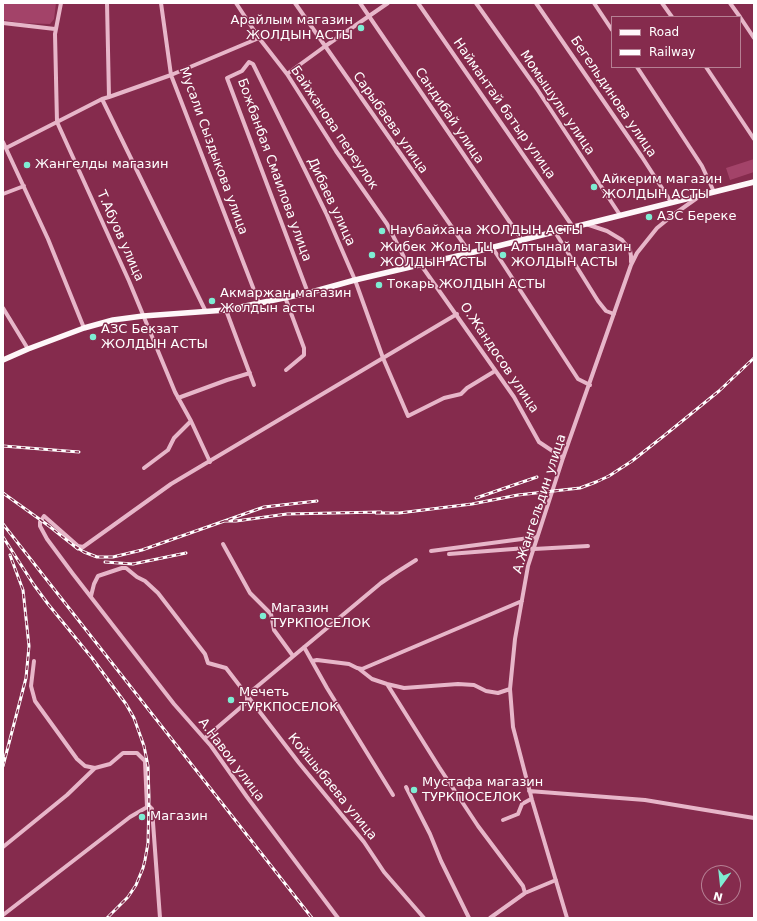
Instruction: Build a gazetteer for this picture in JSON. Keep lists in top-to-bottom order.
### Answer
{
  "streets": {
    "street": [
      "Бегельдинова улица",
      "Момышулы улица",
      "Наймантай батыр улица",
      "Сандибай улица",
      "Сарыбаева улица",
      "Байжанова переулок",
      "Мусали Сыздыкова улица",
      "Божбанбая Смаилова улица",
      "Дибаев улица",
      "Т.Абуов улица",
      "О.Жандосов улица",
      "А.Жангельдин улица",
      "А.Навои улица",
      "Койшыбаева улица"
    ]
  },
  "crossings": [
    ["Божбанбая Смаилова улица", "Дибаев улица"],
    ["Дибаев улица", "О.Жандосов улица"],
    ["О.Жандосов улица", "А.Жангельдин улица"],
    ["А.Навои улица", "Койшыбаева улица"]
  ],
  "places": [
    "Арайлым магазин ЖОЛДЫН АСТЫ",
    "Жангелды магазин",
    "Айкерим магазин ЖОЛДЫН АСТЫ",
    "АЗС Береке",
    "Наубайхана ЖОЛДЫН АСТЫ",
    "Жибек Жолы ТЦ ЖОЛДЫН АСТЫ",
    "Алтынай магазин ЖОЛДЫН АСТЫ",
    "Токарь ЖОЛДЫН АСТЫ",
    "Акмаржан магазин Жолдын асты",
    "АЗС Бекзат ЖОЛДЫН АСТЫ",
    "Магазин ТУРКПОСЕЛОК",
    "Мечеть ТУРКПОСЕЛОК",
    "Мустафа магазин ТУРКПОСЕЛОК",
    "Магазин"
  ],
  "legend": ["Road", "Railway"],
  "north": "bottom"
}
